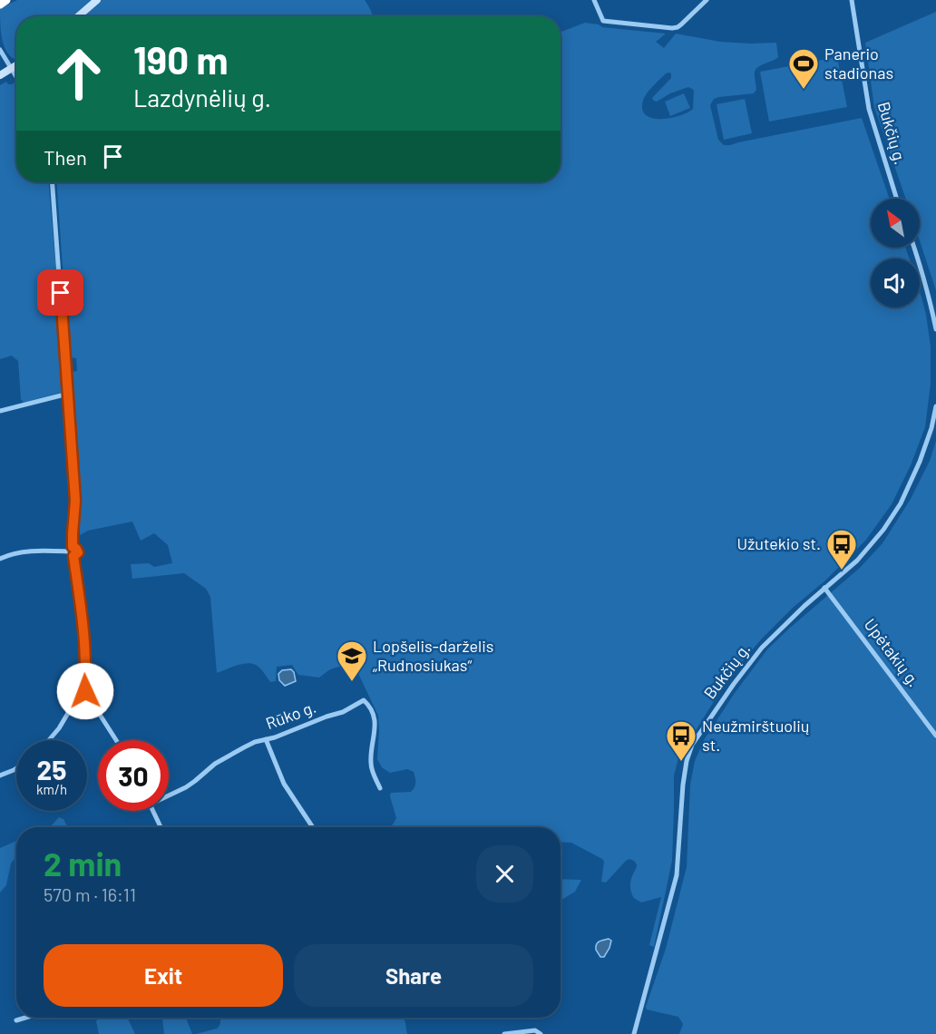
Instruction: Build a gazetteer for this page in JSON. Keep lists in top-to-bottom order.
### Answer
{
  "streets": {
    "street": ["Bukčių g.", "Upėtakių g.", "Rūko g."]
  },
  "crossings": [
    ["Bukčių g.", "Upėtakių g."]
  ],
  "places": {
    "sports": ["Panerio stadionas"],
    "bus stop": ["Užutekio st.", "Neužmirštuolių st."],
    "school or university": ["Lopšelis-darželis „Rudnosiukas“"]
  },
  "north": "top left",
  "page": {
    "turn": ["190 m", "Lazdynėlių g."],
    "then": "Then",
    "speed": "25 km/h",
    "limit": "30",
    "heading": ["2 min", "570 m · 16:11"],
    "buttons": ["Exit", "Share"]
  }
}
